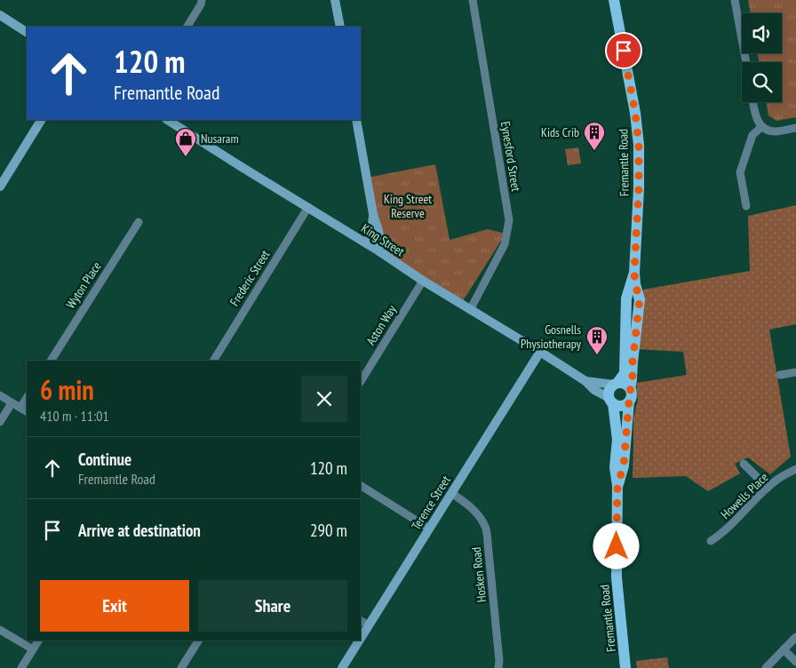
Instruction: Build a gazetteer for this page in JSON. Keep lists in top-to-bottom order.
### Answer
{
  "streets": {
    "main road": ["Fremantle Road", "King Street", "Terence Street"],
    "street": [
      "Eynesford Street",
      "Frederic Street",
      "Wyton Place",
      "Aston Way",
      "Howells Place",
      "Hosken Road"
    ]
  },
  "crossings": [
    ["Eynesford Street", "King Street"],
    ["Fremantle Road", "King Street"],
    ["King Street", "Frederic Street"],
    ["King Street", "Aston Way"],
    ["King Street", "Terence Street"],
    ["Terence Street", "Hosken Road"]
  ],
  "parks": ["King Street Reserve"],
  "places": {
    "building": ["Kids Crib", "Gosnells Physiotherapy"],
    "shop": ["Nusaram"]
  },
  "page": {
    "turn": ["120 m", "Fremantle Road"],
    "heading": ["6 min", "410 m · 11:01"],
    "list": [
      {
        "name": "Continue",
        "note": "Fremantle Road",
        "value": "120 m"
      },
      {
        "name": "Arrive at destination",
        "value": "290 m"
      }
    ],
    "buttons": ["Exit", "Share"]
  }
}
